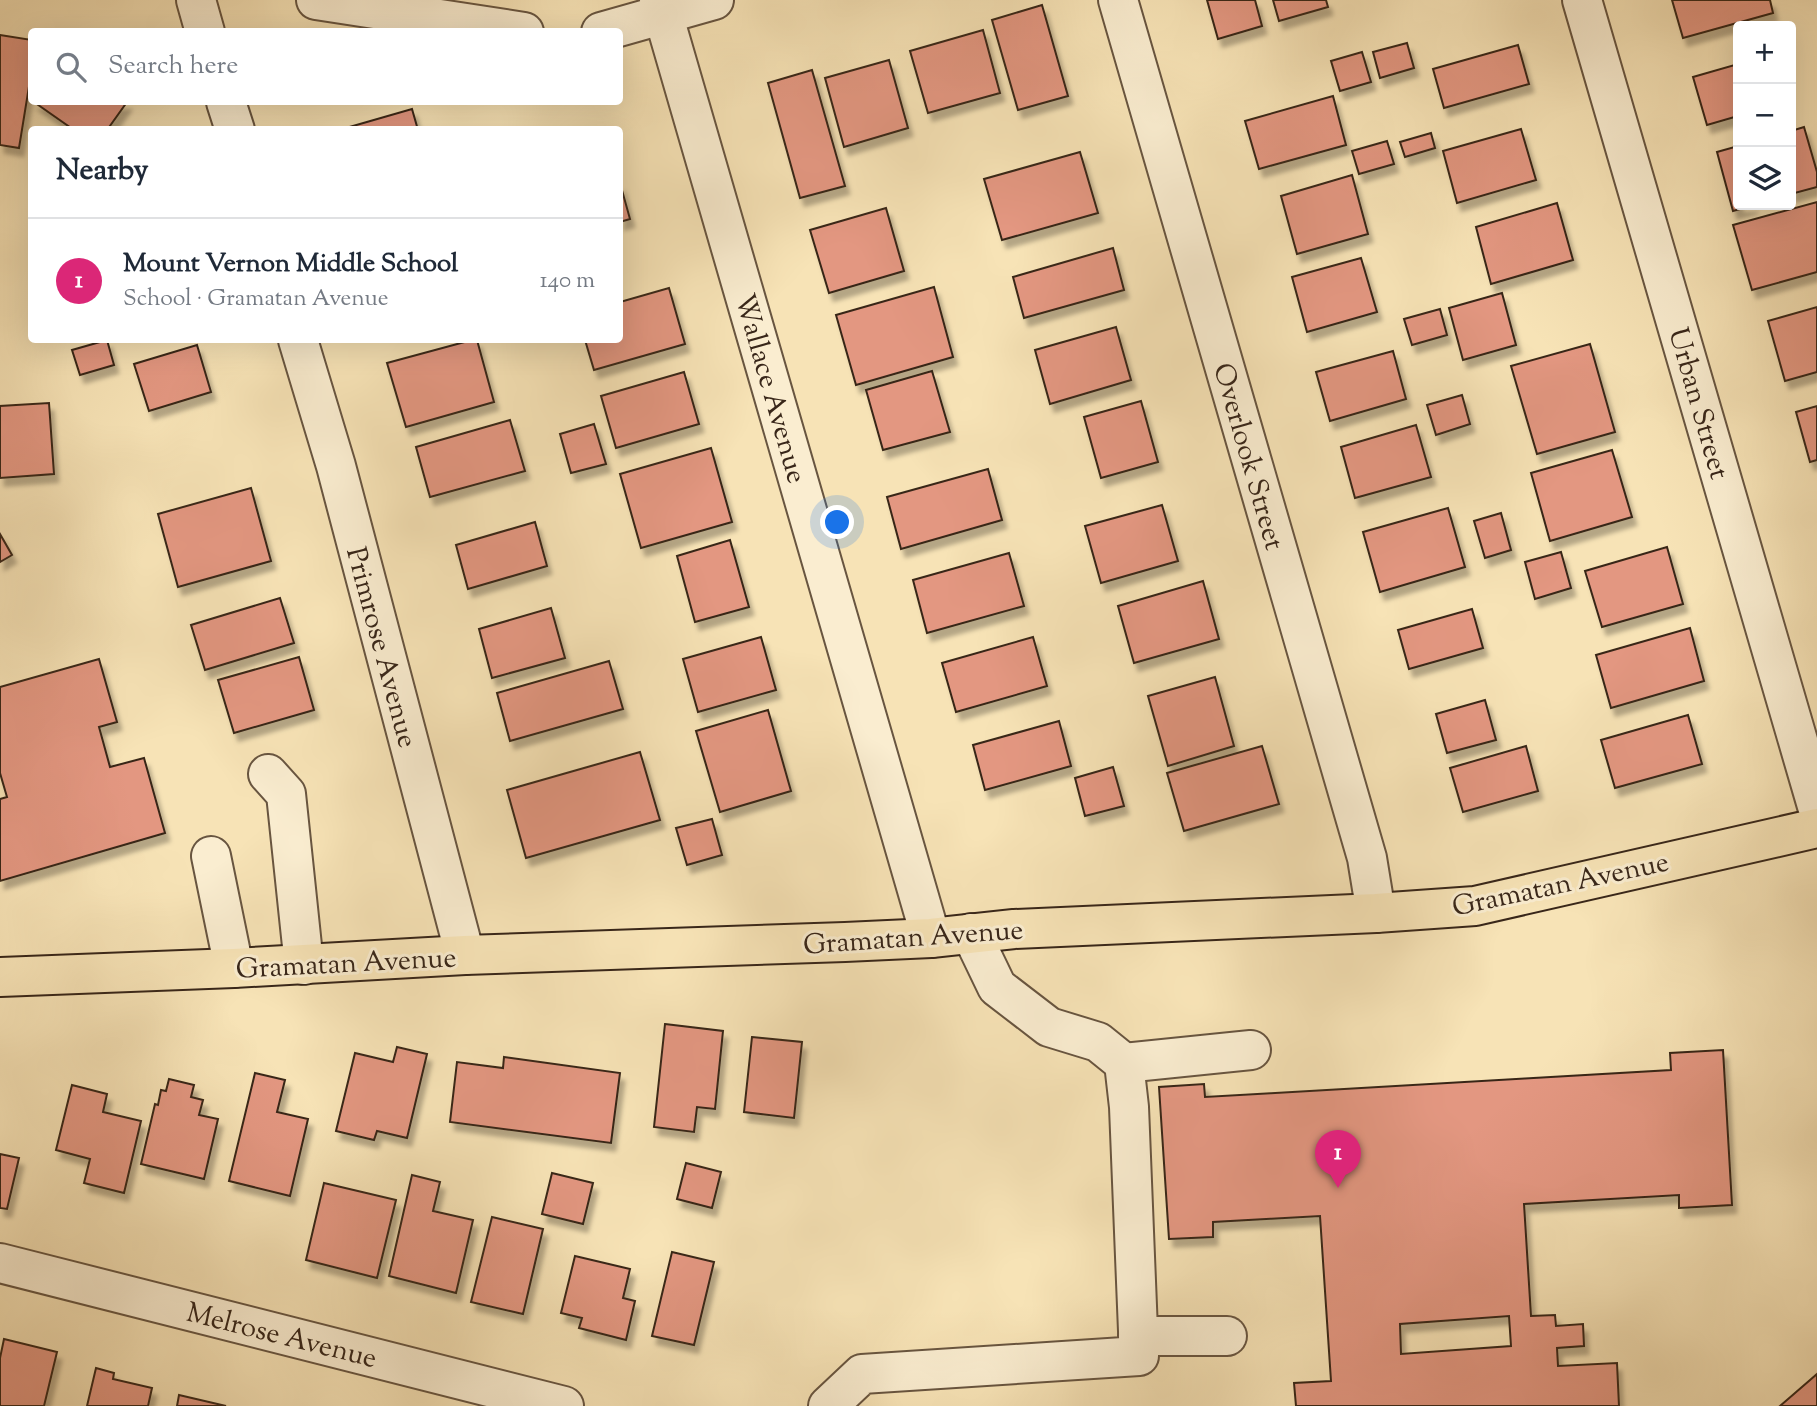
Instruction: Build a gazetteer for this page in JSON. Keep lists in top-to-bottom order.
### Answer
{
  "streets": {
    "main road": ["Gramatan Avenue"],
    "street": [
      "Wallace Avenue",
      "Urban Street",
      "Overlook Street",
      "Primrose Avenue",
      "Melrose Avenue"
    ]
  },
  "crossings": [
    ["Wallace Avenue", "Gramatan Avenue"],
    ["Overlook Street", "Gramatan Avenue"],
    ["Primrose Avenue", "Gramatan Avenue"]
  ],
  "page": {
    "map_buttons": ["+", "−"],
    "search": "Search here",
    "heading": "Nearby",
    "list": [
      {
        "mark": "1",
        "name": "Mount Vernon Middle School",
        "note": "School · Gramatan Avenue",
        "value": "140 m"
      }
    ],
    "pins": "1"
  }
}
